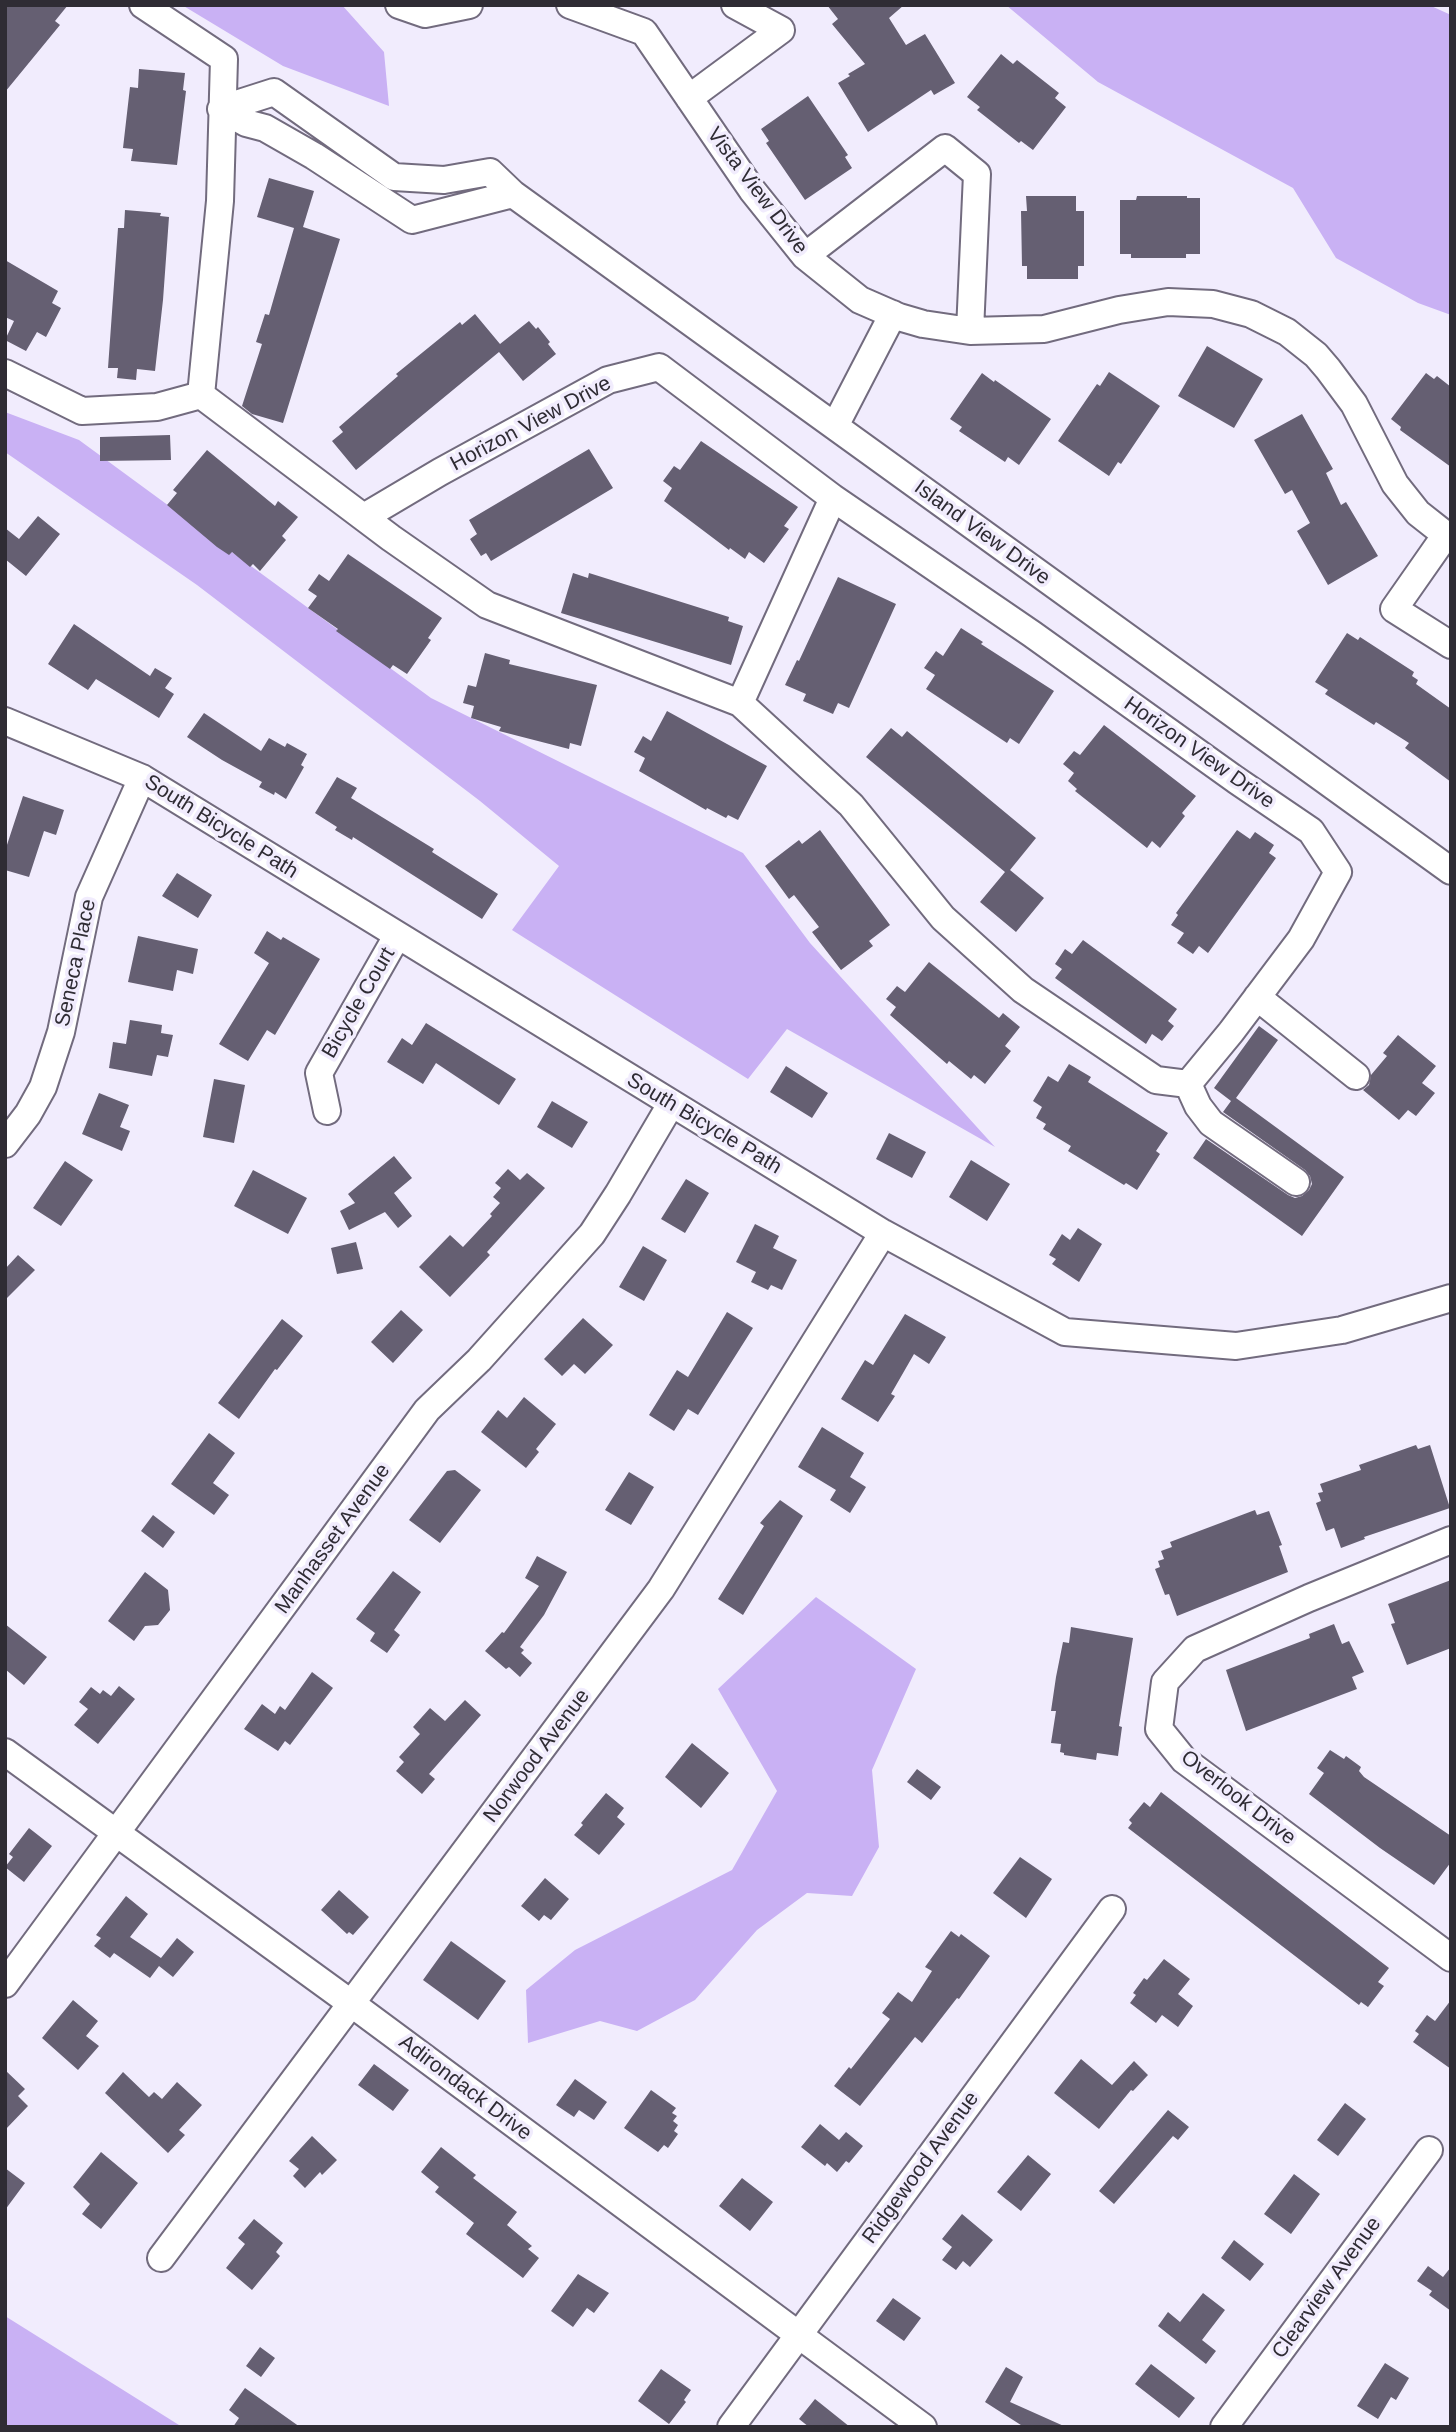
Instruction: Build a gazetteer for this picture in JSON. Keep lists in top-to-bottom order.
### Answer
{
  "streets": {
    "street": [
      "Vista View Drive",
      "Horizon View Drive",
      "Island View Drive",
      "South Bicycle Path",
      "Seneca Place",
      "Bicycle Court",
      "Manhasset Avenue",
      "Norwood Avenue",
      "Overlook Drive",
      "Adirondack Drive",
      "Ridgewood Avenue",
      "Clearview Avenue"
    ]
  },
  "crossings": [
    ["South Bicycle Path", "Seneca Place"],
    ["South Bicycle Path", "Bicycle Court"],
    ["South Bicycle Path", "Manhasset Avenue"],
    ["South Bicycle Path", "Norwood Avenue"],
    ["Manhasset Avenue", "Adirondack Drive"],
    ["Norwood Avenue", "Adirondack Drive"],
    ["Adirondack Drive", "Ridgewood Avenue"]
  ]
}
